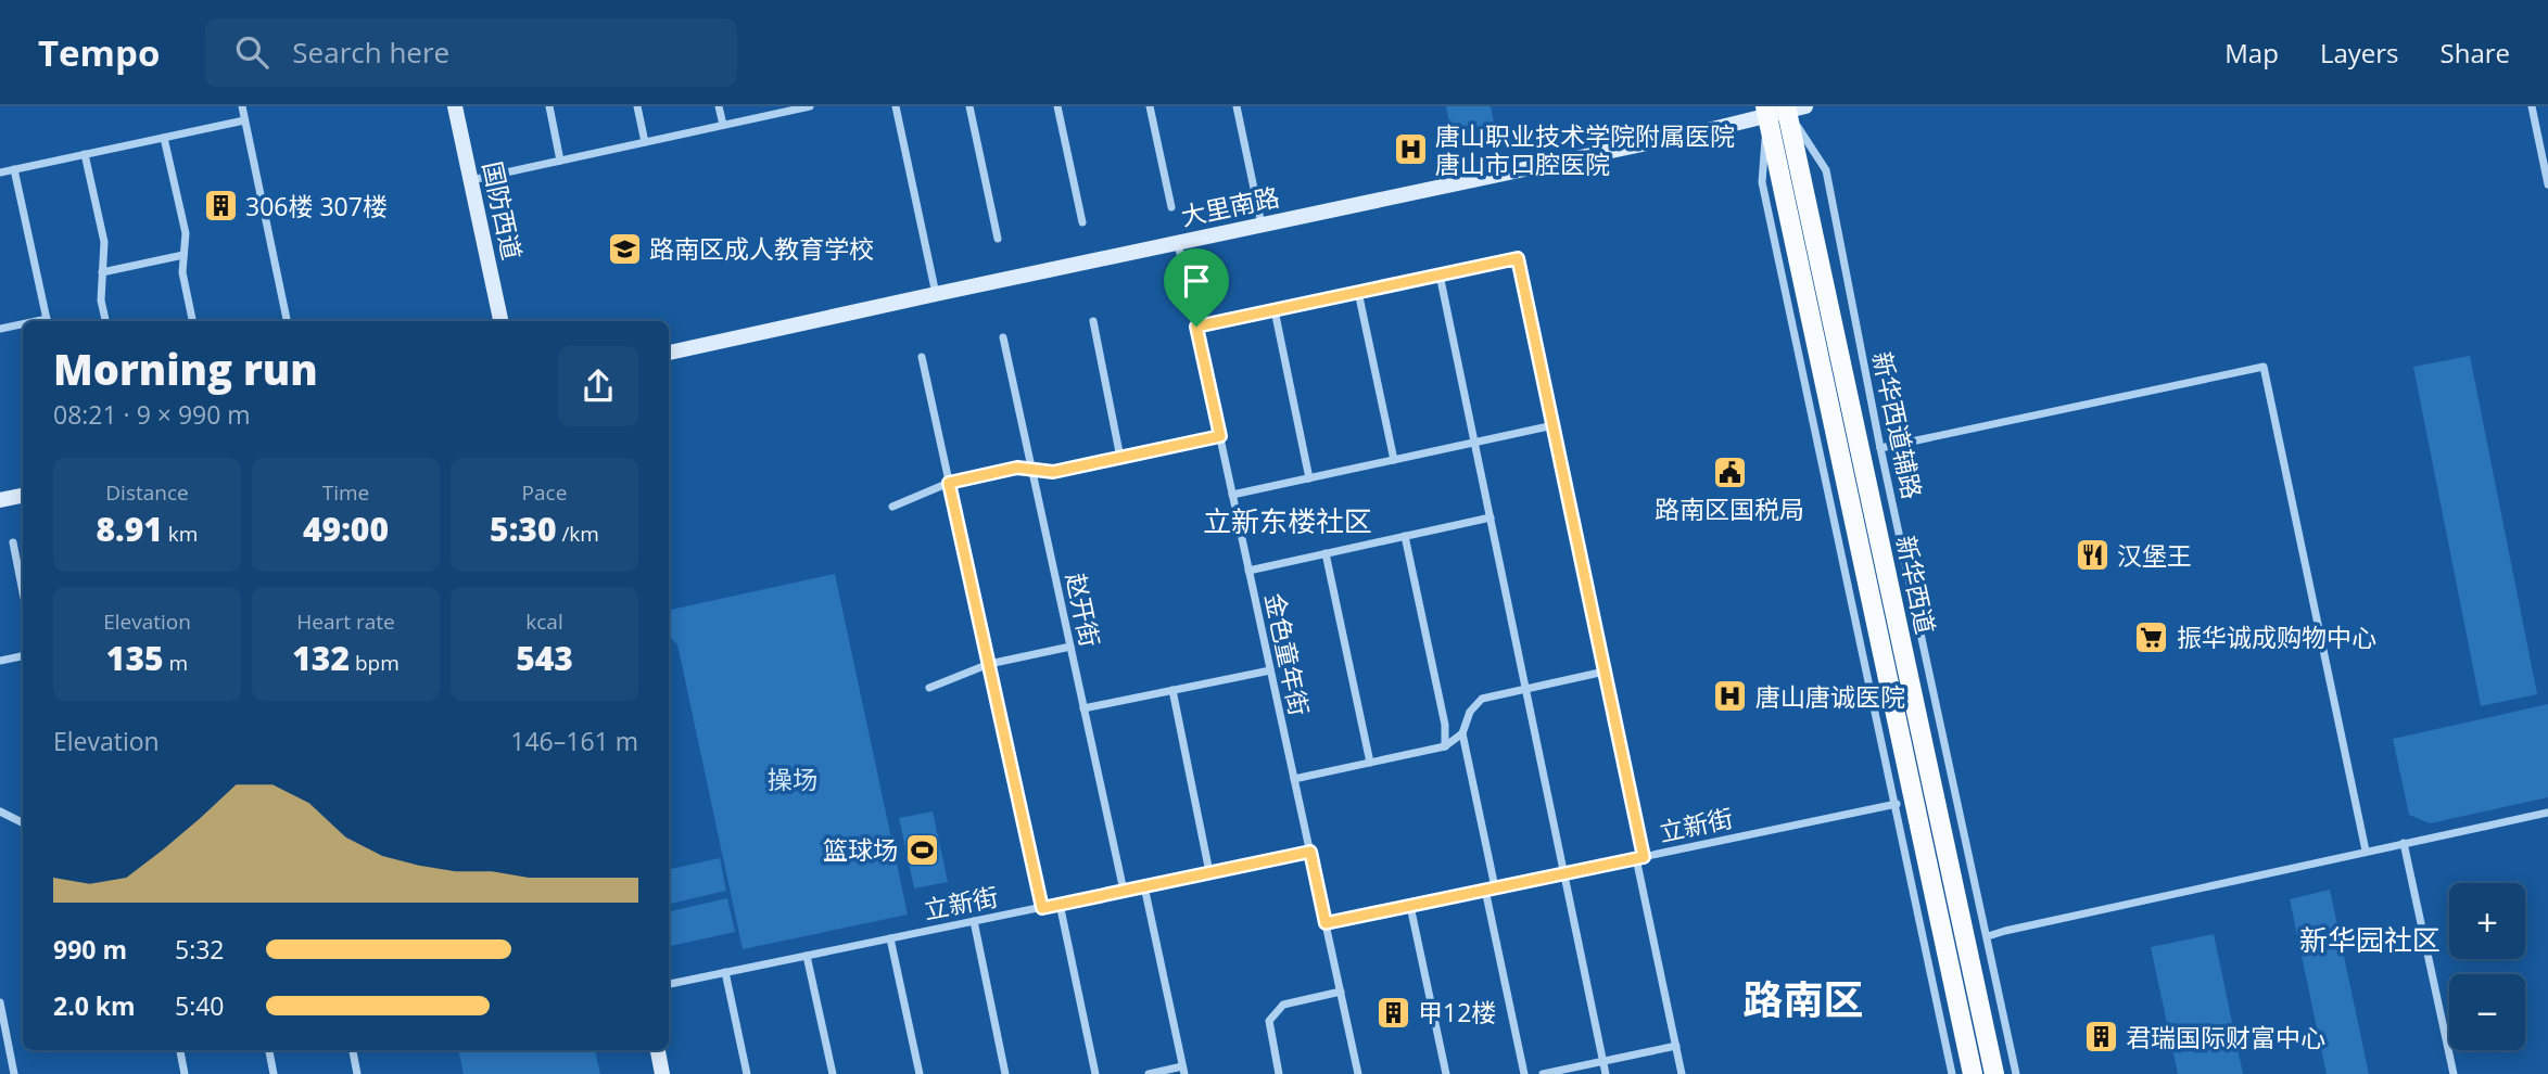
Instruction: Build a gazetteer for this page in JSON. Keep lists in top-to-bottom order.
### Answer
{
  "streets": {
    "main road": ["新华西道"],
    "street": [
      "大里南路",
      "国防西道",
      "新华西道辅路",
      "赵开街",
      "金色童年街",
      "立新街"
    ]
  },
  "crossings": [
    ["大里南路", "新华西道辅路"],
    ["大里南路", "新华西道"],
    ["大里南路", "金色童年街"],
    ["新华西道辅路", "新华西道"],
    ["赵开街", "立新街"],
    ["金色童年街", "立新街"]
  ],
  "districts": ["立新东楼社区", "新华园社区", "路南区"],
  "parks": ["操场"],
  "places": {
    "hospital": ["唐山职业技术学院附属医院 唐山市口腔医院", "唐山唐诚医院"],
    "building": ["306楼 307楼", "甲12楼", "君瑞国际财富中心"],
    "school or university": ["路南区成人教育学校"],
    "public building": ["路南区国税局"],
    "restaurant": ["汉堡王"],
    "supermarket": ["振华诚成购物中心"],
    "sports": ["篮球场"]
  },
  "page": {
    "header": "Tempo",
    "search": "Search here",
    "nav": ["Map", "Layers", "Share"],
    "heading": ["Morning run", "08:21 · 9 × 990 m"],
    "stats": [
      ["Distance", "8.91 km"],
      ["Time", "49:00"],
      ["Pace", "5:30 /km"],
      ["Elevation", "135 m"],
      ["Heart rate", "132 bpm"],
      ["kcal", "543"]
    ],
    "chart": ["Elevation", "146–161 m"],
    "map_buttons": ["+", "−"],
    "list": [
      {
        "name": "990 m",
        "note": "5:32"
      },
      {
        "name": "2.0 km",
        "note": "5:40"
      }
    ]
  }
}
